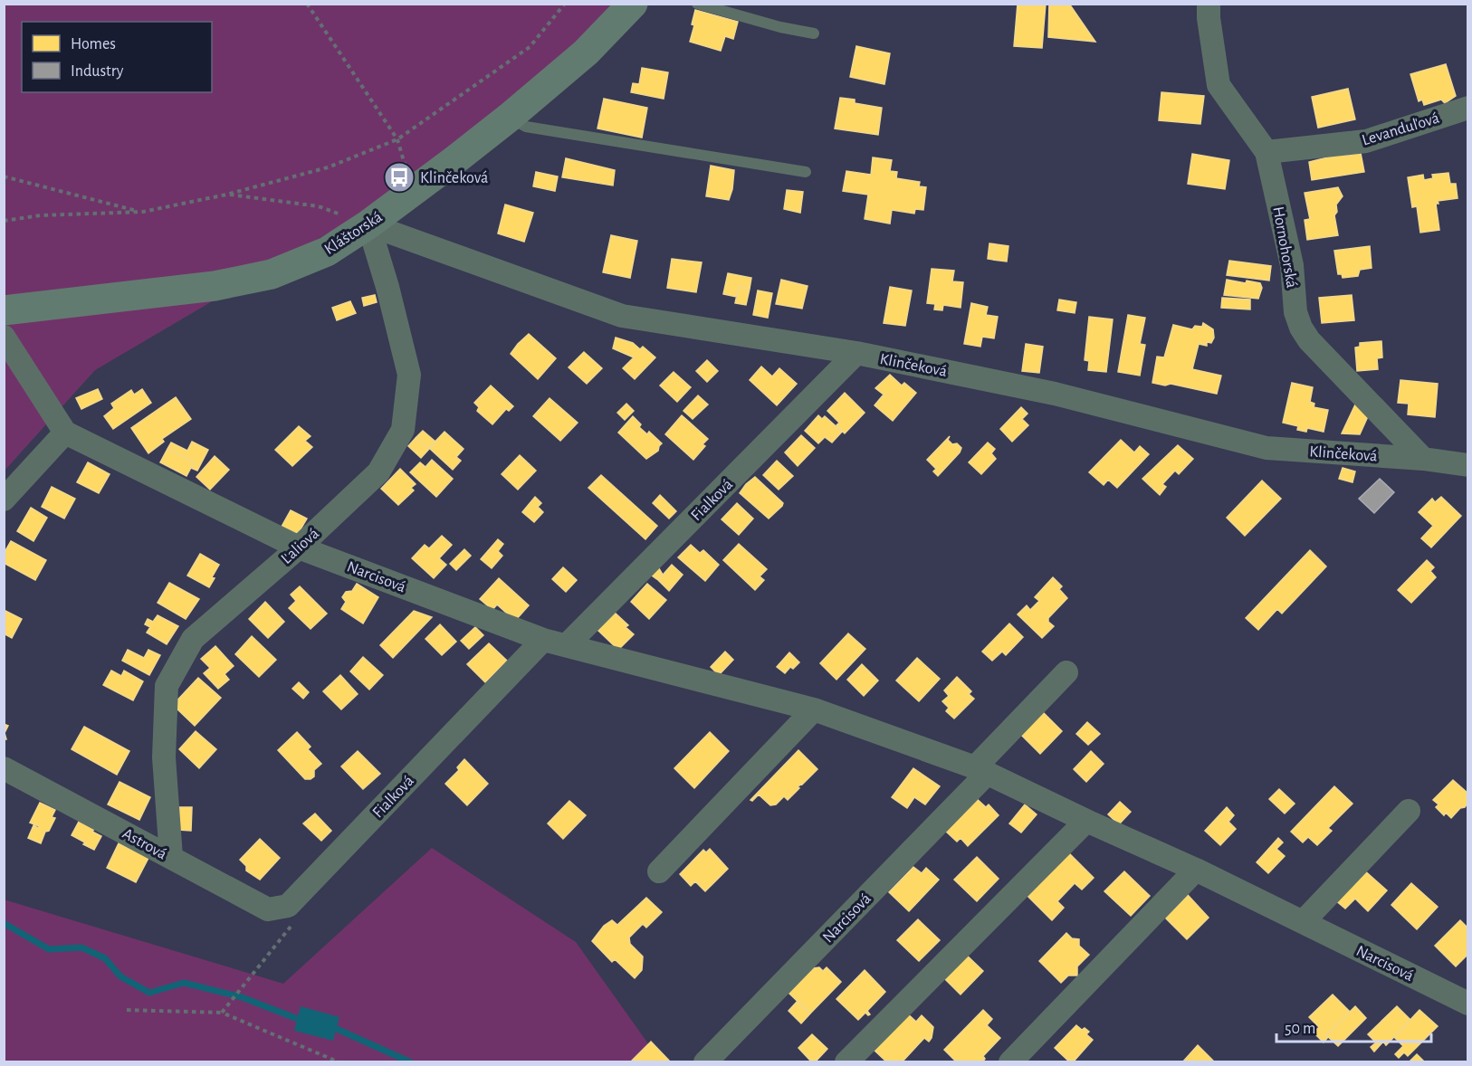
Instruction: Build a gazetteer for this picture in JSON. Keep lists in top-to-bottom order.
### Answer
{
  "streets": {
    "street": [
      "Levanduľová",
      "Kláštorská",
      "Hornohorská",
      "Klinčeková",
      "Fialková",
      "Ľaliová",
      "Narcisová",
      "Astrová"
    ]
  },
  "crossings": [
    ["Levanduľová", "Hornohorská"],
    ["Kláštorská", "Klinčeková"],
    ["Kláštorská", "Ľaliová"],
    ["Hornohorská", "Klinčeková"],
    ["Klinčeková", "Fialková"],
    ["Klinčeková", "Ľaliová"],
    ["Fialková", "Narcisová"],
    ["Fialková", "Astrová"],
    ["Ľaliová", "Narcisová"],
    ["Ľaliová", "Astrová"]
  ],
  "places": {
    "bus stop": ["Klinčeková"]
  },
  "legend": ["Homes", "Industry"],
  "scale_bar": "50 m"
}
